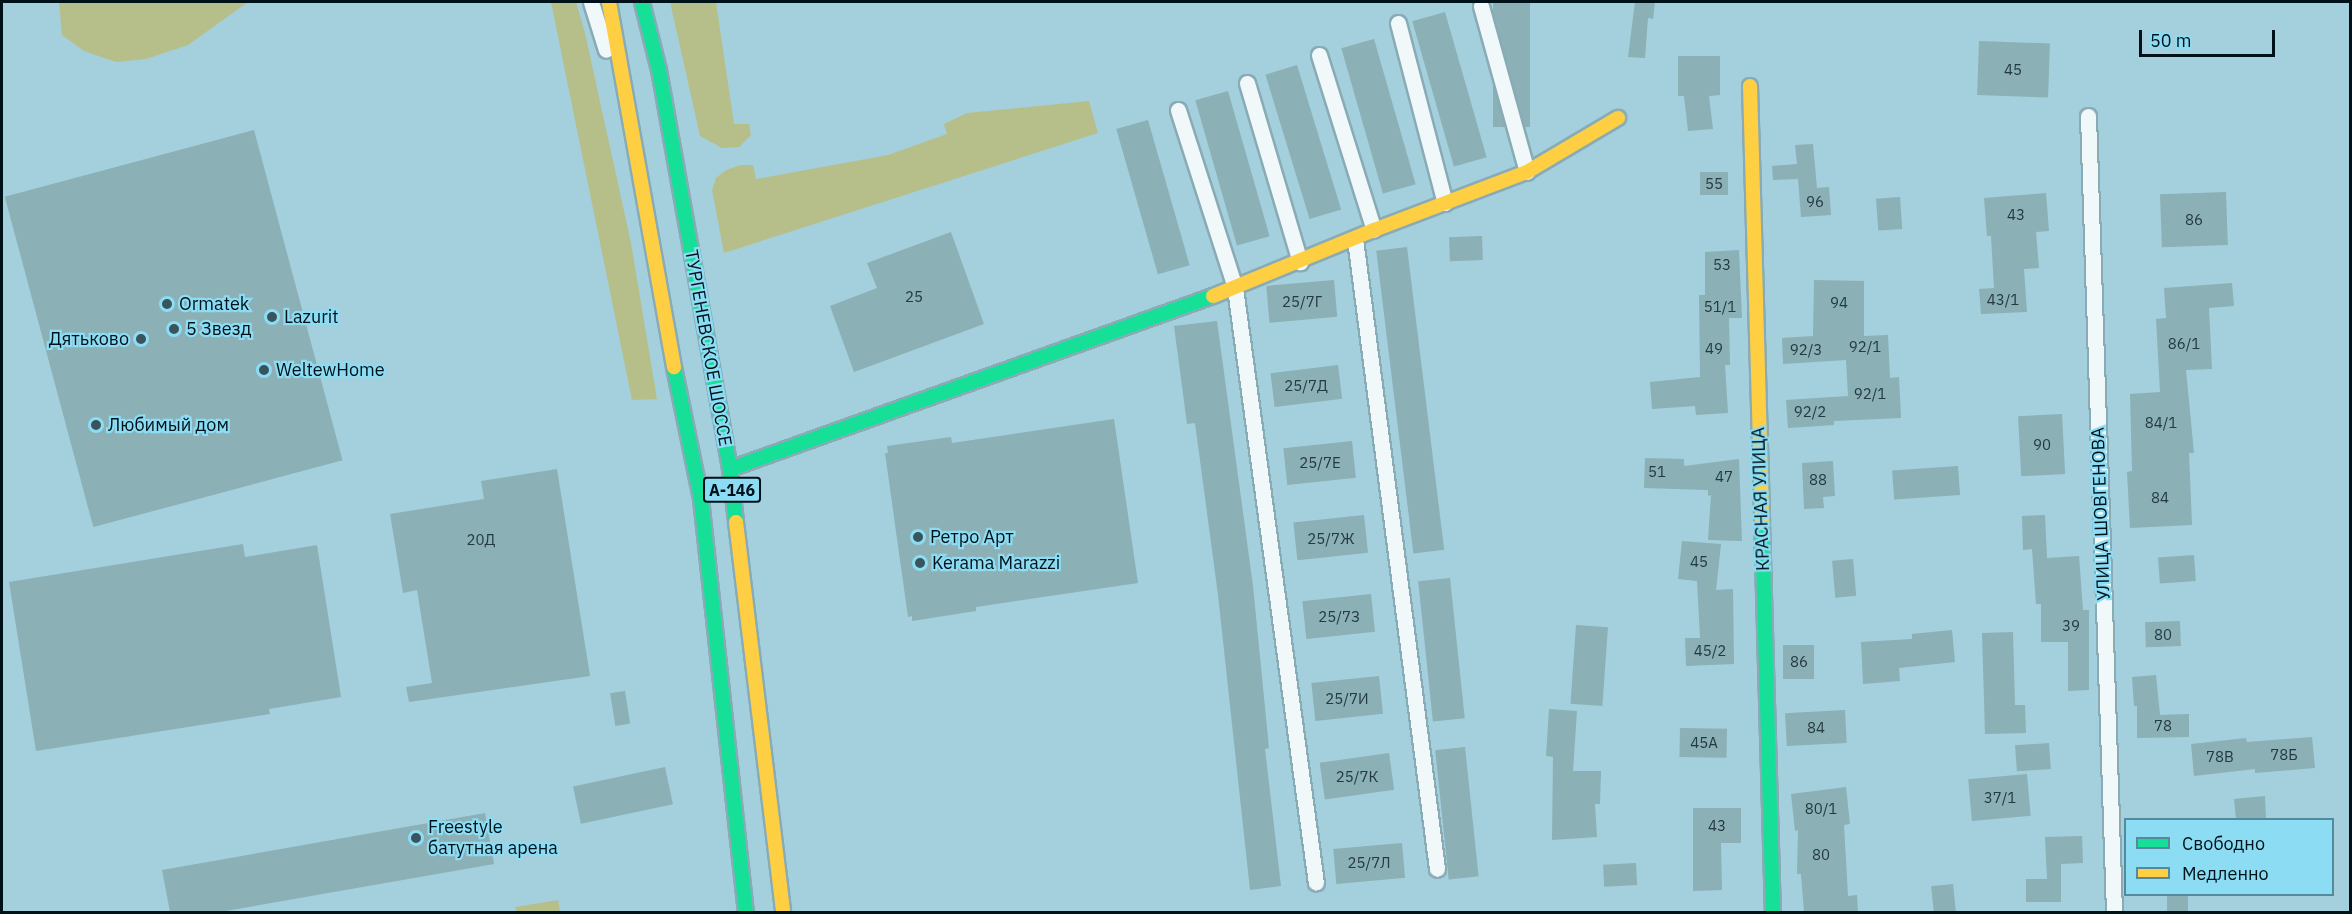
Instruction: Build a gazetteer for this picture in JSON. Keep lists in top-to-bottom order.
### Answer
{
  "streets": {
    "main road": ["ТУРГЕНЕВСКОЕ ШОССЕ", "А-146", "КРАСНАЯ УЛИЦА"],
    "street": ["УЛИЦА ШОВГЕНОВА"]
  },
  "places": [
    "Ormatek",
    "Lazurit",
    "5 Звезд",
    "Дятьково",
    "WeltewHome",
    "Любимый дом",
    "Ретро Арт",
    "Kerama Marazzi",
    "Freestyle батутная арена"
  ],
  "house_numbers": [
    "45",
    "55",
    "96",
    "43",
    "86",
    "53",
    "25",
    "43/1",
    "25/7Г",
    "94",
    "51/1",
    "86/1",
    "92/1",
    "49",
    "92/3",
    "25/7Д",
    "92/1",
    "92/2",
    "84/1",
    "90",
    "25/7Е",
    "51",
    "47",
    "88",
    "84",
    "25/7Ж",
    "20Д",
    "45",
    "25/7З",
    "39",
    "80",
    "45/2",
    "86",
    "25/7И",
    "78",
    "84",
    "45А",
    "78Б",
    "78В",
    "25/7К",
    "37/1",
    "80/1",
    "43",
    "80",
    "25/7Л"
  ],
  "legend": ["Свободно", "Медленно"],
  "scale_bar": "50 m"
}
